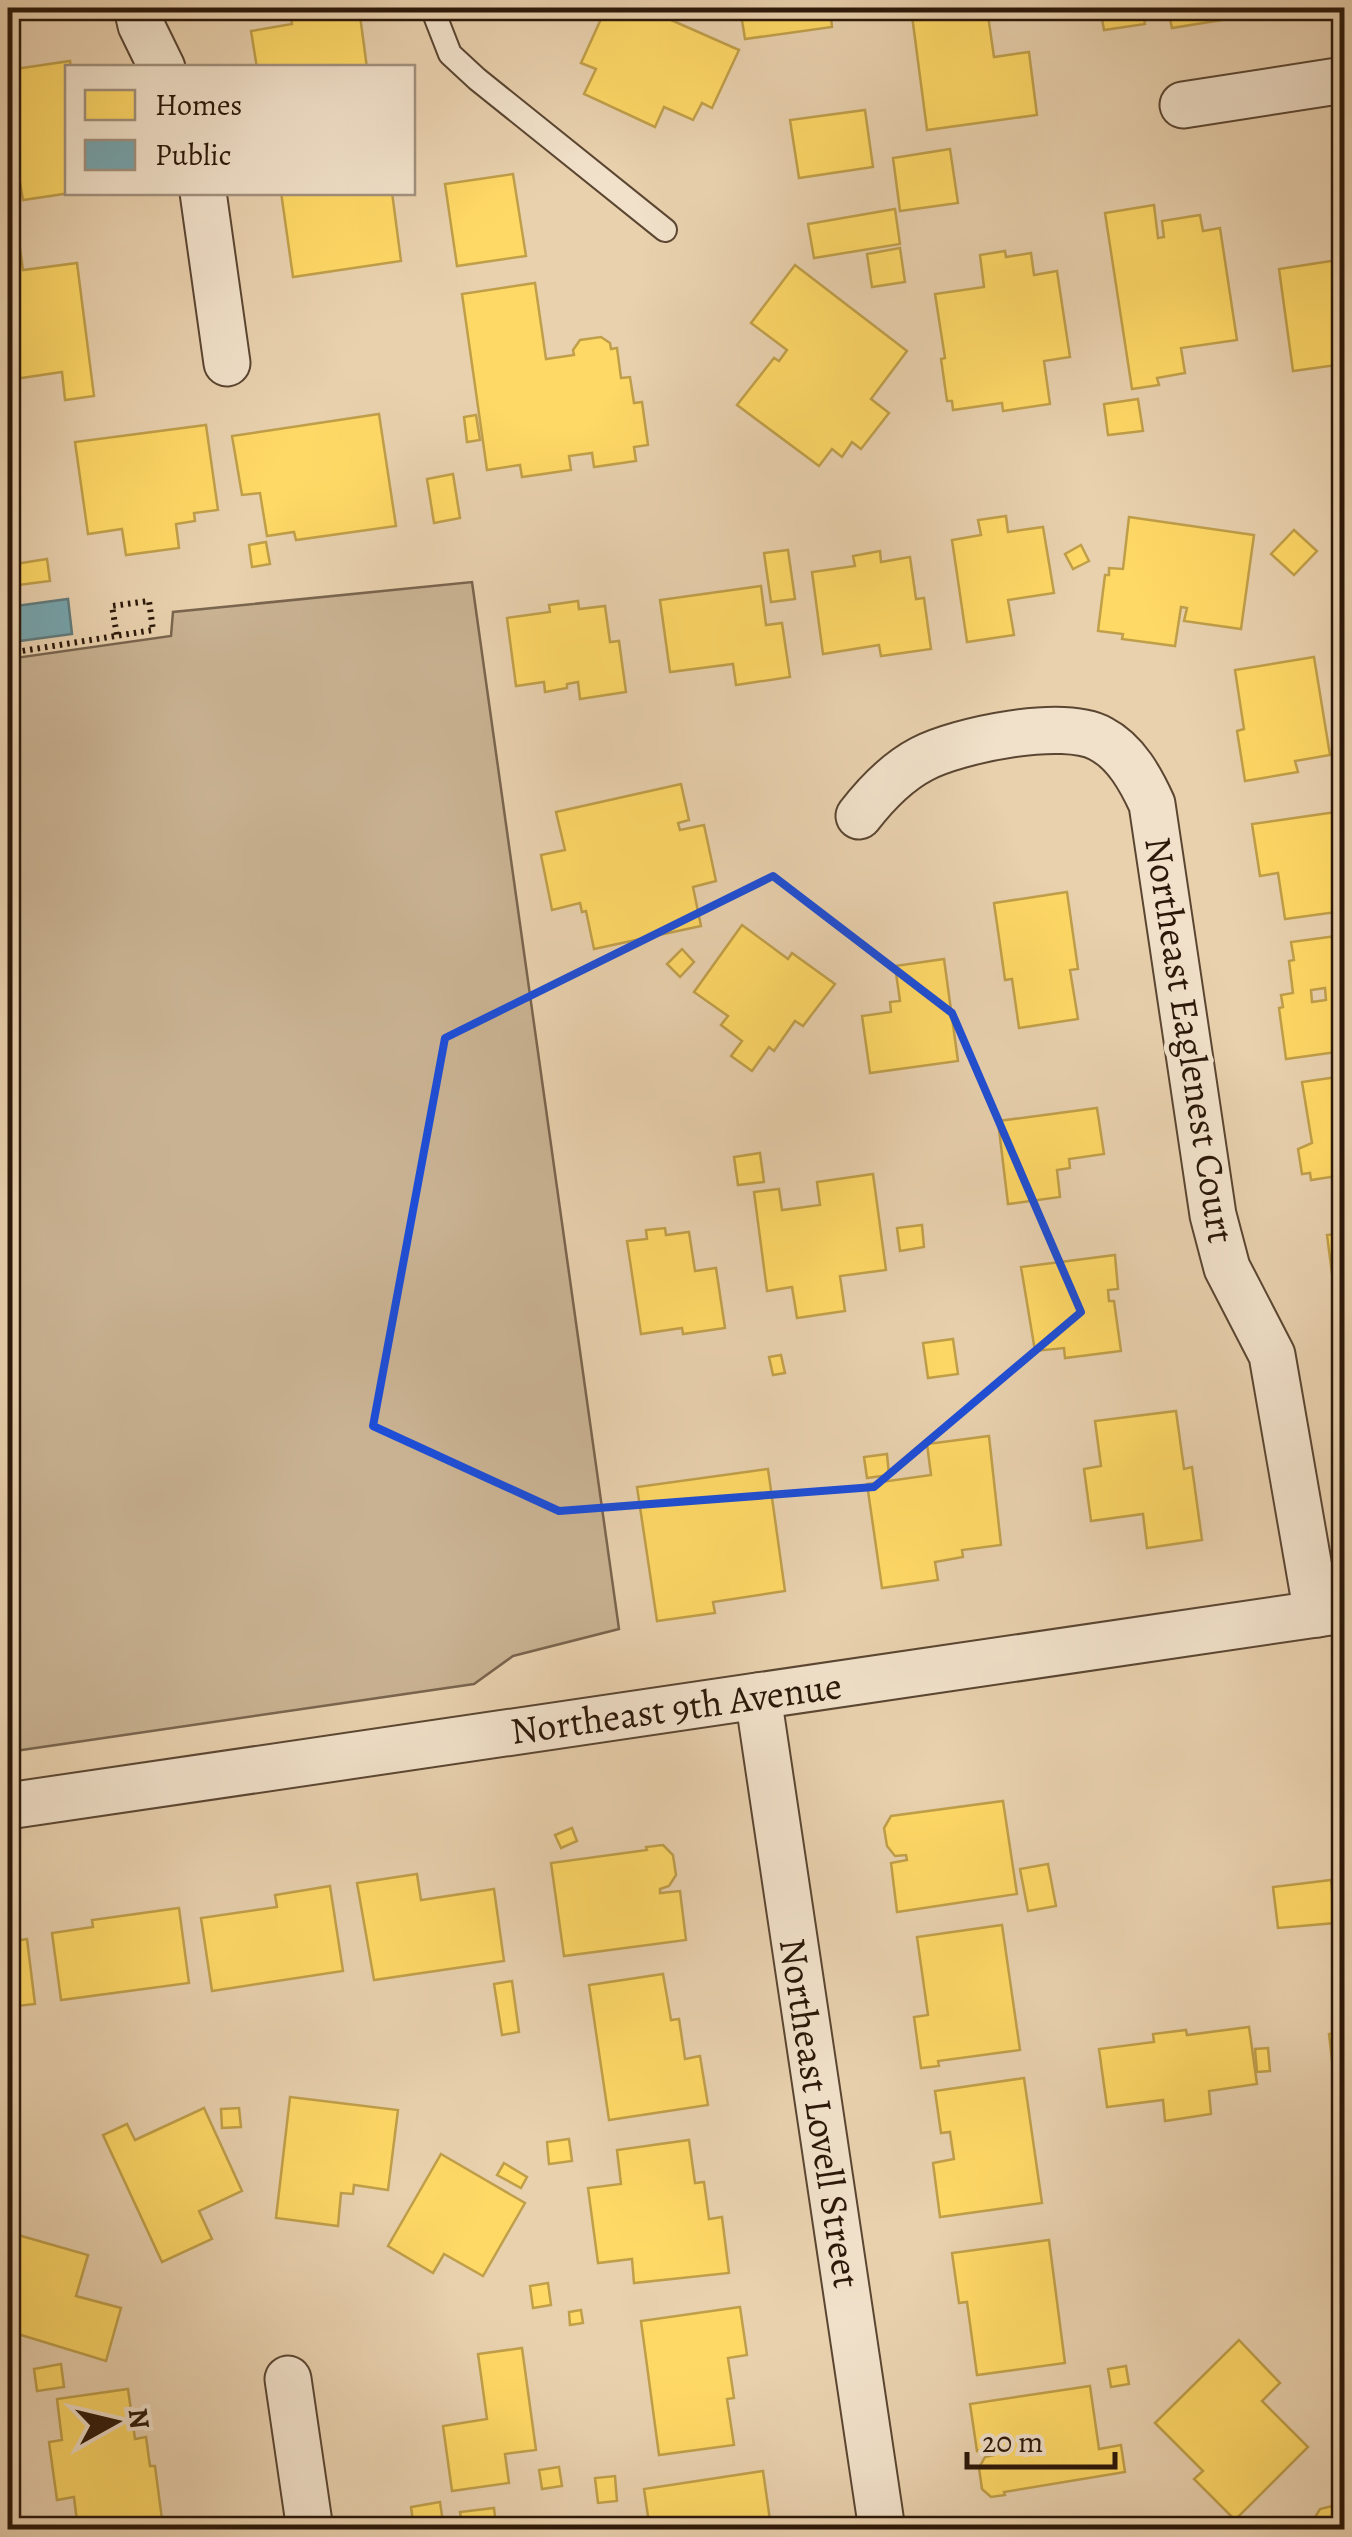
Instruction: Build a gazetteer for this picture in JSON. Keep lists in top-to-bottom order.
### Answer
{
  "streets": {
    "street": ["Northeast Eaglenest Court", "Northeast 9th Avenue", "Northeast Lovell Street"]
  },
  "crossings": [
    ["Northeast Eaglenest Court", "Northeast 9th Avenue"],
    ["Northeast 9th Avenue", "Northeast Lovell Street"]
  ],
  "legend": ["Homes", "Public"],
  "scale_bar": "20 m",
  "north": "right"
}
